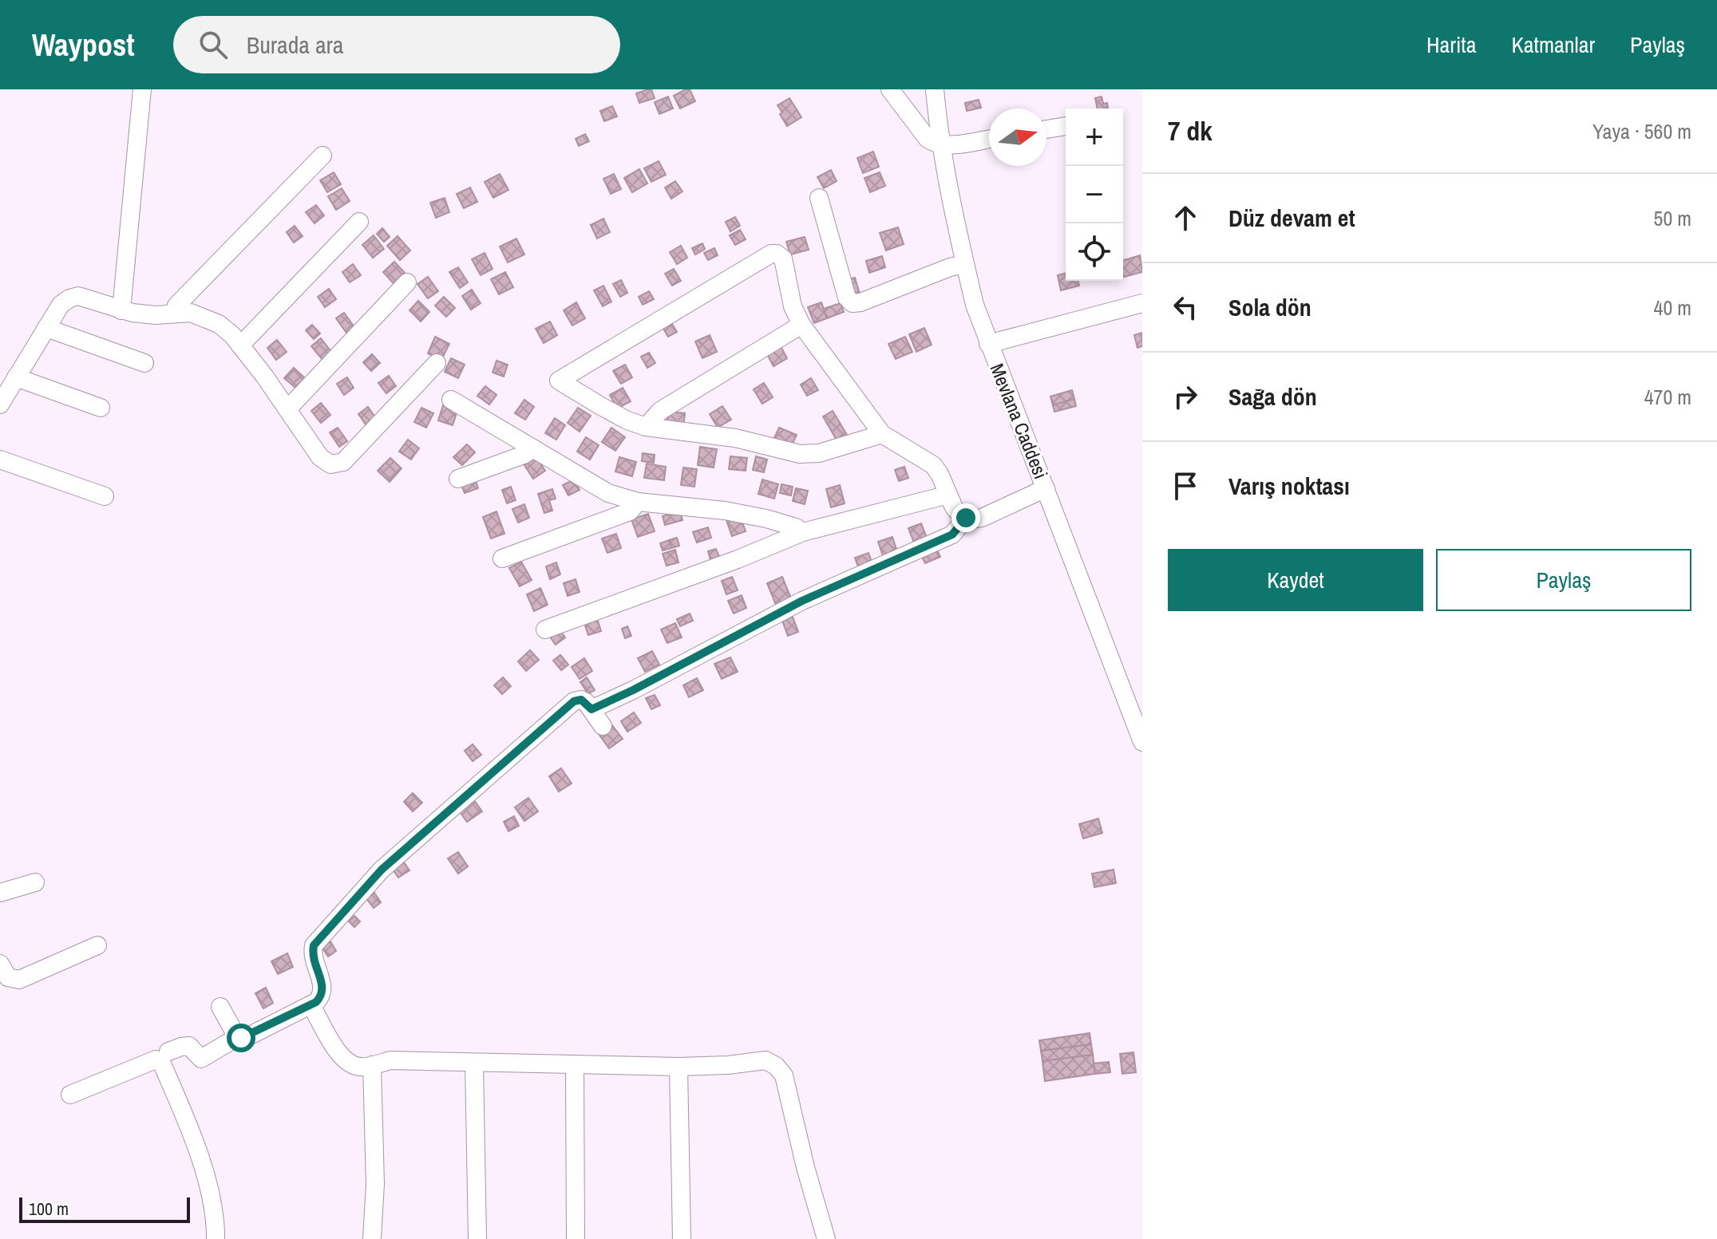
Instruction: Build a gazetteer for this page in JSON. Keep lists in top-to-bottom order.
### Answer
{
  "streets": {
    "street": ["Mevlana Caddesi"]
  },
  "scale_bar": "100 m",
  "north": "right",
  "page": {
    "header": "Waypost",
    "search": "Burada ara",
    "nav": ["Harita", "Katmanlar", "Paylaş"],
    "heading": ["7 dk", "Yaya · 560 m"],
    "map_buttons": ["+", "−"],
    "list": [
      ["Düz devam et", "50 m"],
      ["Sola dön", "40 m"],
      ["Sağa dön", "470 m"],
      "Varış noktası"
    ],
    "buttons": ["Kaydet", "Paylaş"],
    "scale": "100 m"
  }
}
